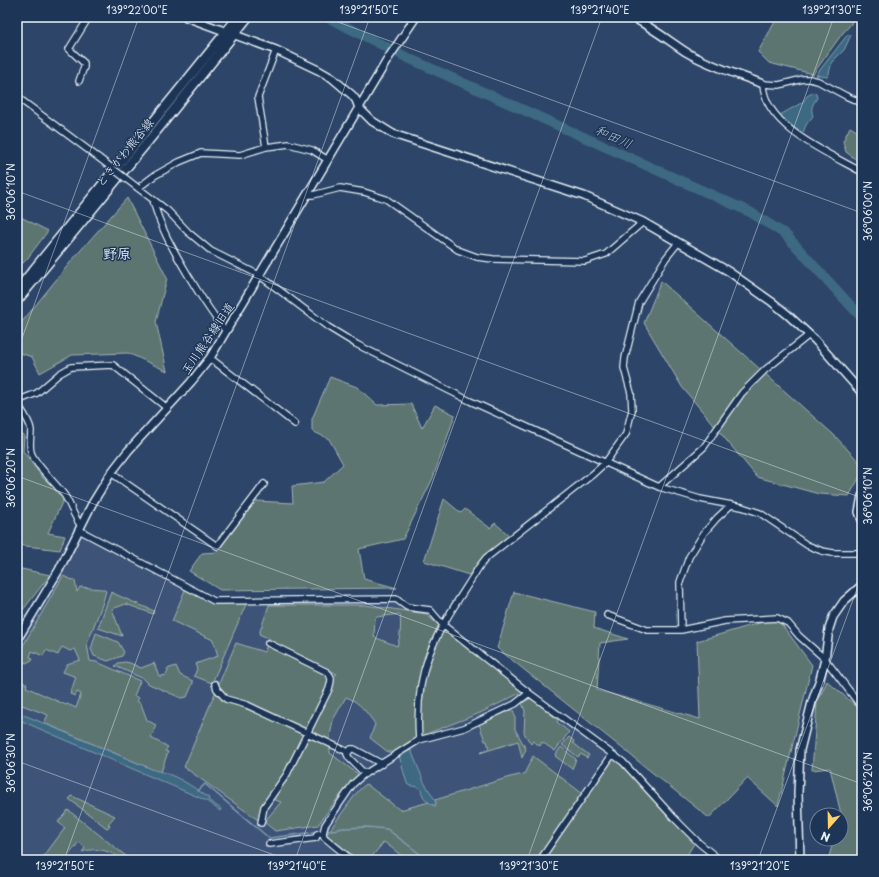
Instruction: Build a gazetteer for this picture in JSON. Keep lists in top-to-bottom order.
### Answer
{
  "streets": {
    "main road": ["ときがわ熊谷線"],
    "street": ["玉川熊谷線旧道"]
  },
  "districts": ["野原"],
  "water": ["和田川"],
  "north": "bottom",
  "coordinates": [
    "139°22'00\"E",
    "139°21'50\"E",
    "139°21'40\"E",
    "139°21'30\"E",
    "36°06'10\"N",
    "36°06'00\"N",
    "36°06'20\"N",
    "36°06'30\"N",
    "139°21'20\"E"
  ]
}
